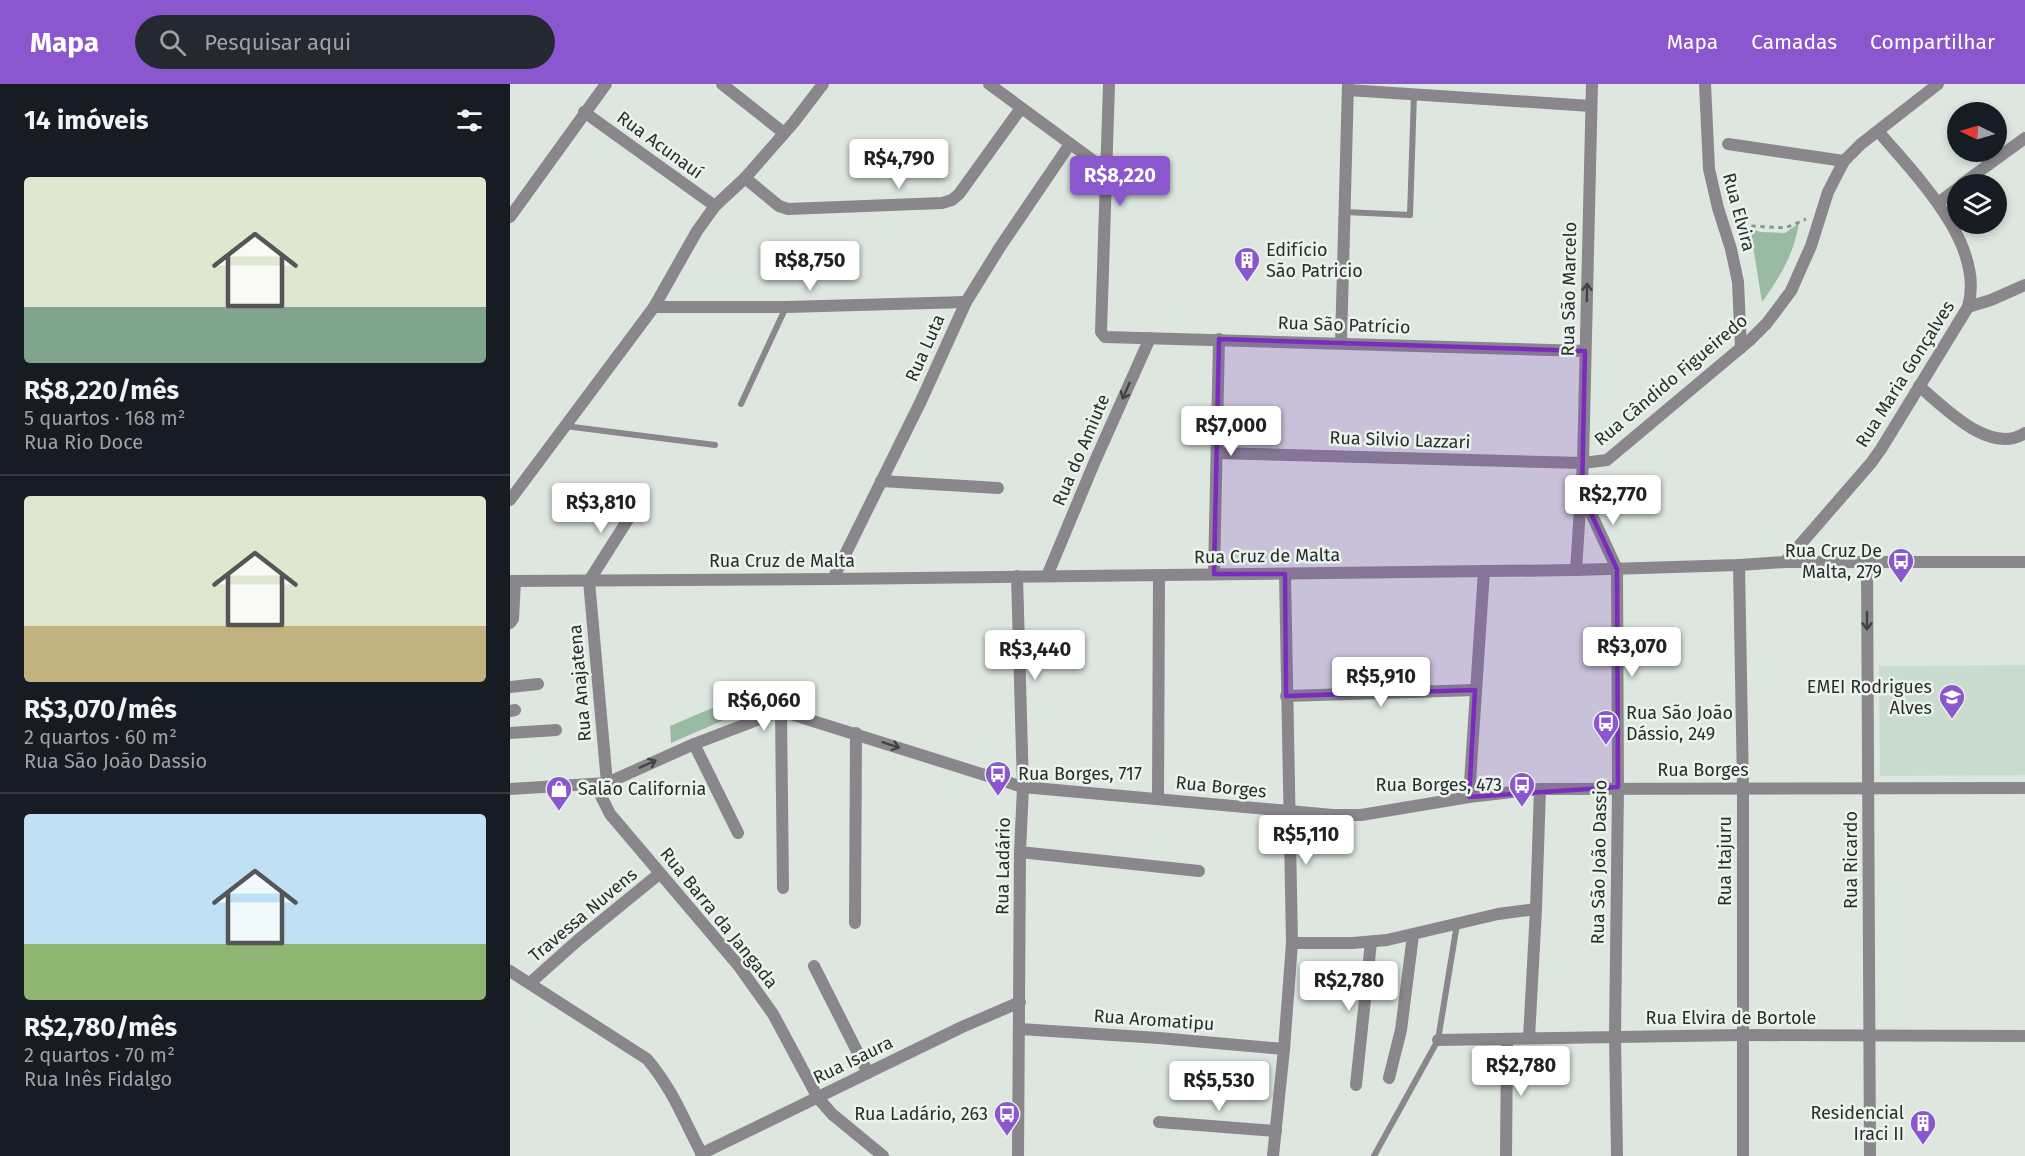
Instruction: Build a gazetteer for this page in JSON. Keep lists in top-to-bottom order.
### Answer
{
  "streets": {
    "street": [
      "Rua Acunauí",
      "Rua Elvira",
      "Rua São Marcelo",
      "Rua São Patrício",
      "Rua Luta",
      "Rua Maria Gonçalves",
      "Rua Cândido Figueiredo",
      "Rua Silvio Lazzari",
      "Rua do Amiute",
      "Rua Cruz de Malta",
      "Rua Anajatena",
      "Rua Borges",
      "Rua Ricardo",
      "Rua Itajuru",
      "Rua São João Dassio",
      "Rua Ladário",
      "Travessa Nuvens",
      "Rua Barra da Jangada",
      "Rua Elvira de Bortole",
      "Rua Aromatipu",
      "Rua Isaura"
    ]
  },
  "crossings": [
    ["Rua Elvira", "Rua Cândido Figueiredo"],
    ["Rua São Marcelo", "Rua São Patrício"],
    ["Rua São Marcelo", "Rua Cândido Figueiredo"],
    ["Rua São Marcelo", "Rua Silvio Lazzari"],
    ["Rua São Marcelo", "Rua Cruz de Malta"],
    ["Rua São Marcelo", "Rua São João Dassio"],
    ["Rua São Patrício", "Rua do Amiute"],
    ["Rua Luta", "Rua Cruz de Malta"],
    ["Rua Maria Gonçalves", "Rua Cândido Figueiredo"],
    ["Rua Maria Gonçalves", "Rua Cruz de Malta"],
    ["Rua Cândido Figueiredo", "Rua Silvio Lazzari"],
    ["Rua do Amiute", "Rua Cruz de Malta"],
    ["Rua Cruz de Malta", "Rua Anajatena"],
    ["Rua Cruz de Malta", "Rua Ricardo"],
    ["Rua Cruz de Malta", "Rua Itajuru"],
    ["Rua Cruz de Malta", "Rua São João Dassio"],
    ["Rua Cruz de Malta", "Rua Ladário"],
    ["Rua Anajatena", "Rua Barra da Jangada"],
    ["Rua Borges", "Rua Ricardo"],
    ["Rua Borges", "Rua Itajuru"],
    ["Rua Borges", "Rua São João Dassio"],
    ["Rua Borges", "Rua Ladário"],
    ["Rua Ricardo", "Rua Elvira de Bortole"],
    ["Rua Itajuru", "Rua Elvira de Bortole"],
    ["Rua São João Dassio", "Rua Elvira de Bortole"],
    ["Rua Ladário", "Rua Aromatipu"],
    ["Rua Ladário", "Rua Isaura"],
    ["Travessa Nuvens", "Rua Barra da Jangada"],
    ["Rua Barra da Jangada", "Rua Isaura"]
  ],
  "one_way": ["Rua São Marcelo", "Rua Ricardo"],
  "places": {
    "building": ["Edifício São Patricio", "Residencial Iraci II"],
    "bus stop": [
      "Rua Cruz De Malta, 279",
      "Rua São João Dássio, 249",
      "Rua Borges, 717",
      "Rua Borges, 473",
      "Rua Ladário, 263"
    ],
    "school or university": ["EMEI Rodrigues Alves"],
    "shop": ["Salão California"]
  },
  "north": "left",
  "page": {
    "header": "Mapa",
    "search": "Pesquisar aqui",
    "nav": ["Mapa", "Camadas", "Compartilhar"],
    "heading": "14 imóveis",
    "price": [
      "R$4,790",
      "R$8,220",
      "R$8,750",
      "R$7,000",
      "R$2,770",
      "R$3,810",
      "R$3,070",
      "R$3,440",
      "R$5,910",
      "R$6,060",
      "R$5,110",
      "R$2,780",
      "R$2,780",
      "R$5,530"
    ],
    "list": [
      {
        "name": "R$8,220/mês",
        "note": "5 quartos · 168 m² · Rua Rio Doce"
      },
      {
        "name": "R$3,070/mês",
        "note": "2 quartos · 60 m² · Rua São João Dassio"
      },
      {
        "name": "R$2,780/mês",
        "note": "2 quartos · 70 m² · Rua Inês Fidalgo"
      }
    ]
  }
}
